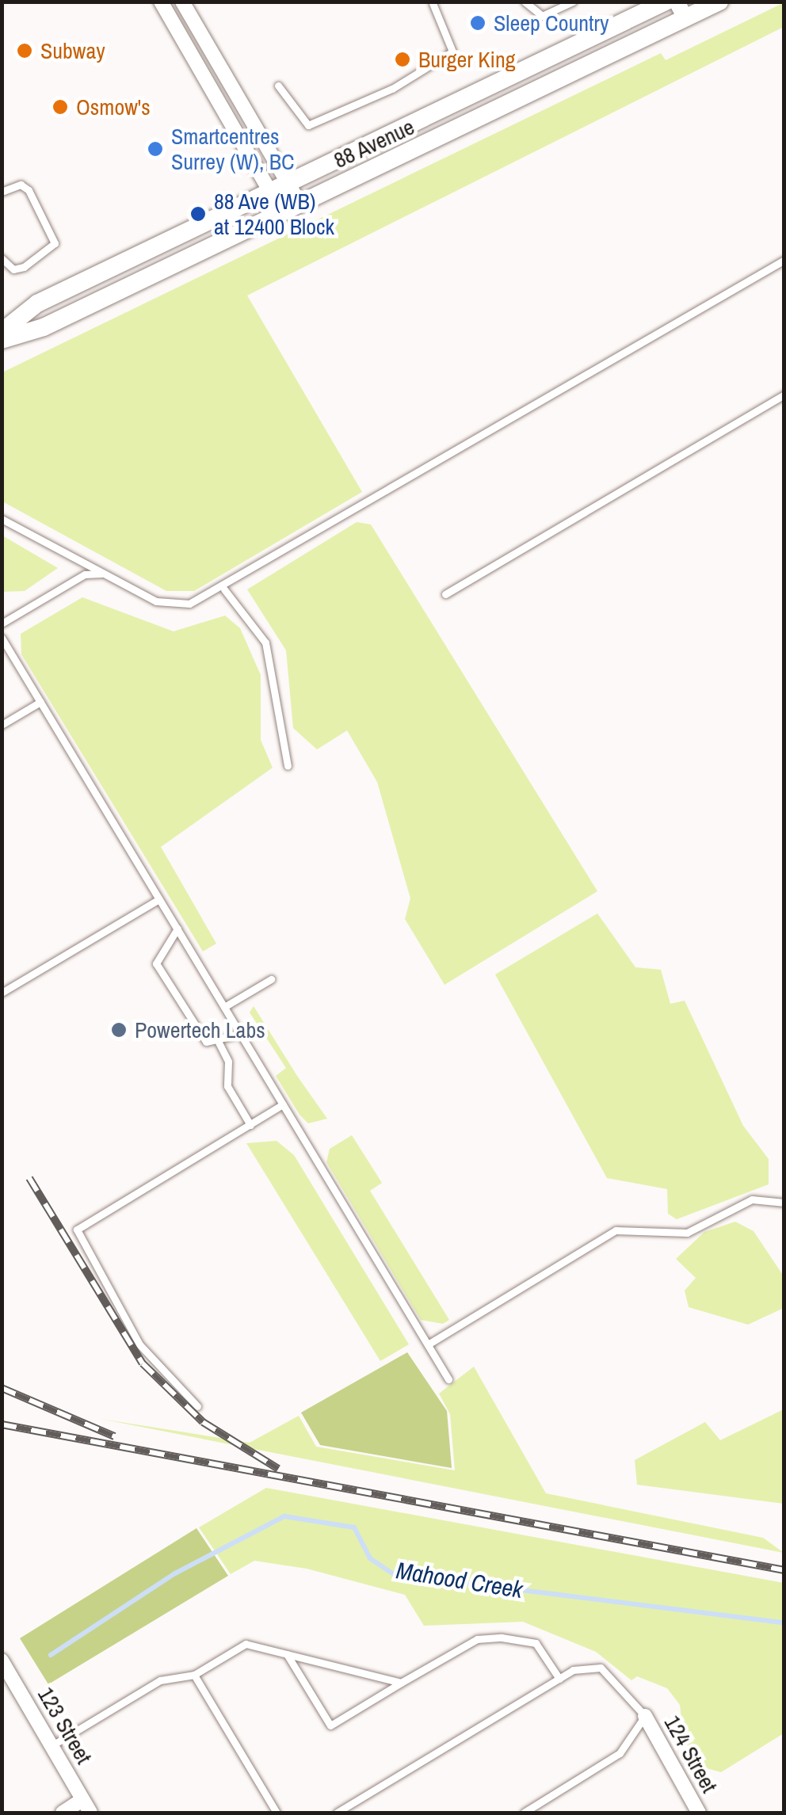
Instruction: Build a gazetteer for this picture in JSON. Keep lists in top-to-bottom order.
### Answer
{
  "streets": {
    "main road": ["88 Avenue"],
    "street": ["123 Street", "124 Street"]
  },
  "water": ["Mahood Creek"],
  "places": [
    "Sleep Country",
    "Subway",
    "Burger King",
    "Osmow's",
    "Smartcentres Surrey (W), BC",
    "88 Ave (WB) at 12400 Block",
    "Powertech Labs"
  ]
}
